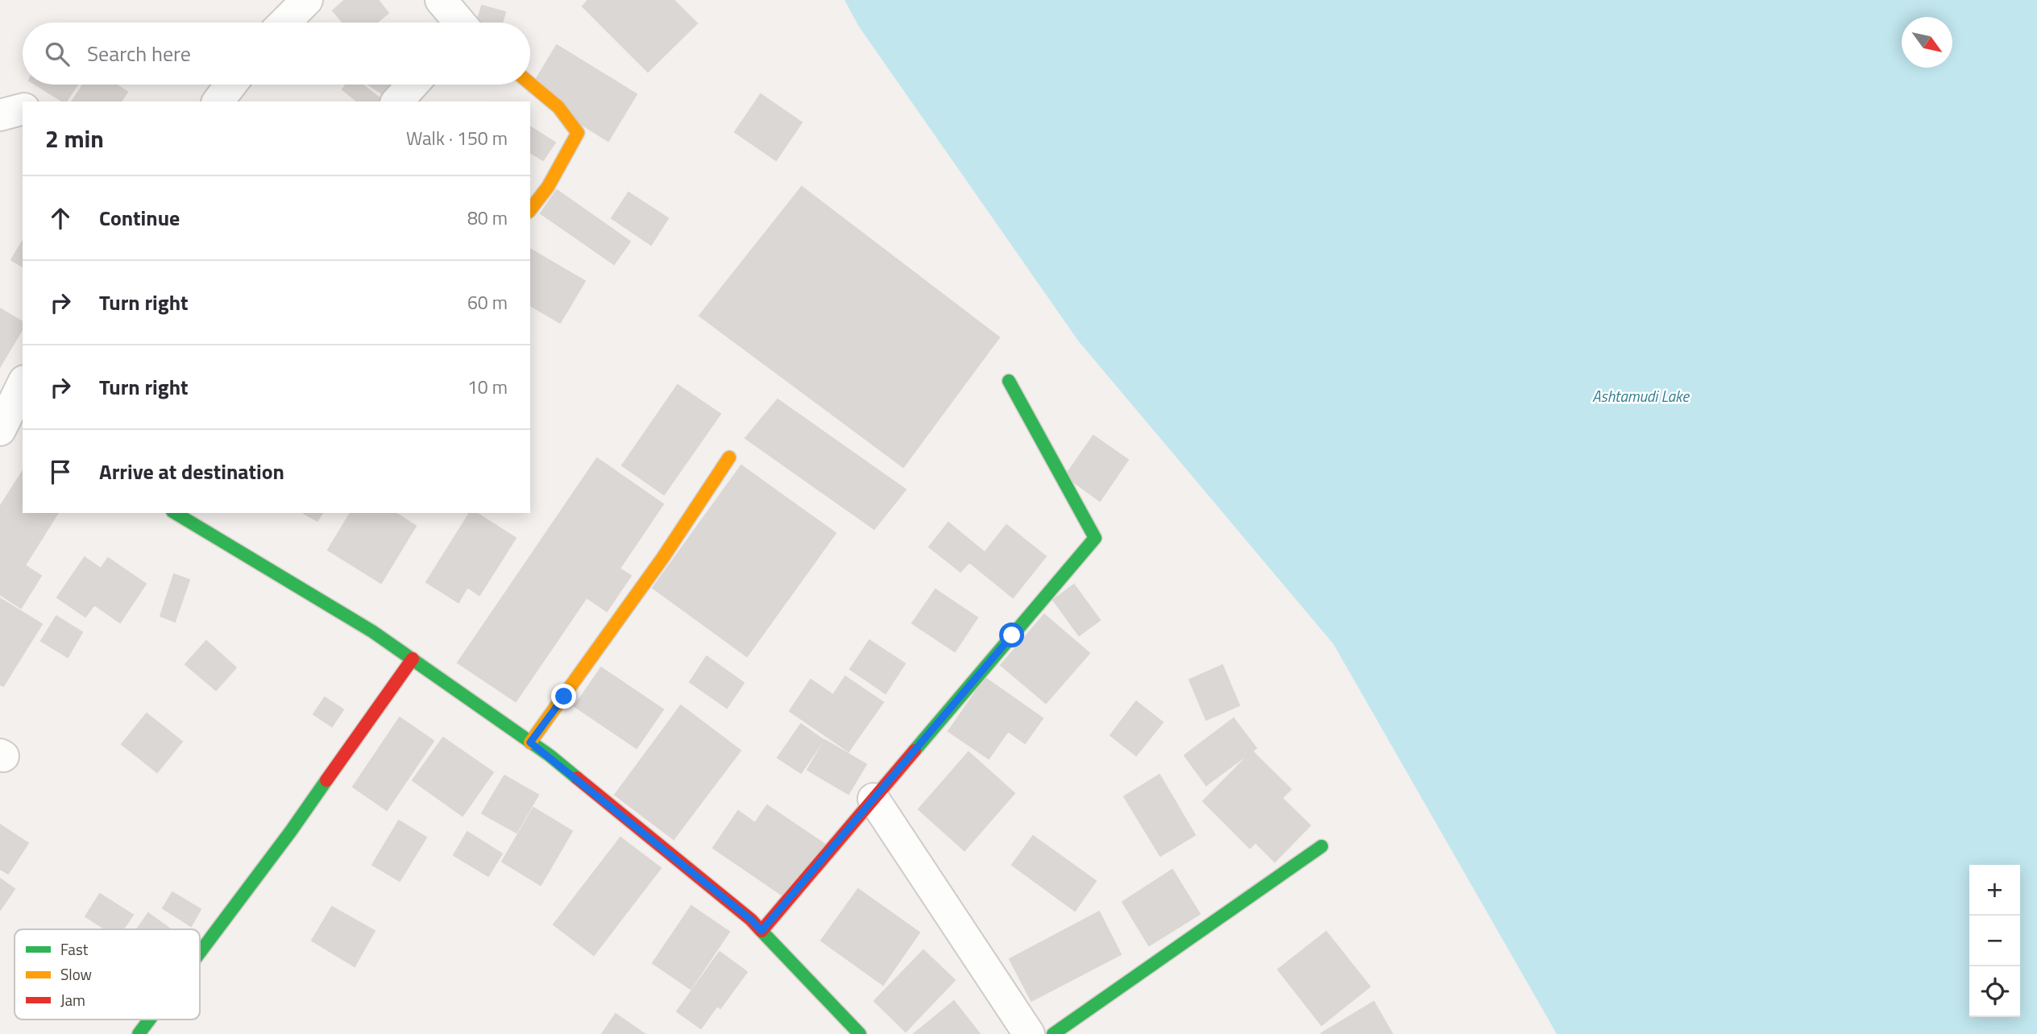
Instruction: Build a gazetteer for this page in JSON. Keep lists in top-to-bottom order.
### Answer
{
  "water": ["Ashtamudi Lake"],
  "legend": ["Fast", "Slow", "Jam"],
  "north": "bottom right",
  "page": {
    "search": "Search here",
    "heading": ["2 min", "Walk · 150 m"],
    "list": [
      ["Continue", "80 m"],
      ["Turn right", "60 m"],
      ["Turn right", "10 m"],
      "Arrive at destination"
    ],
    "map_buttons": ["+", "−"]
  }
}
